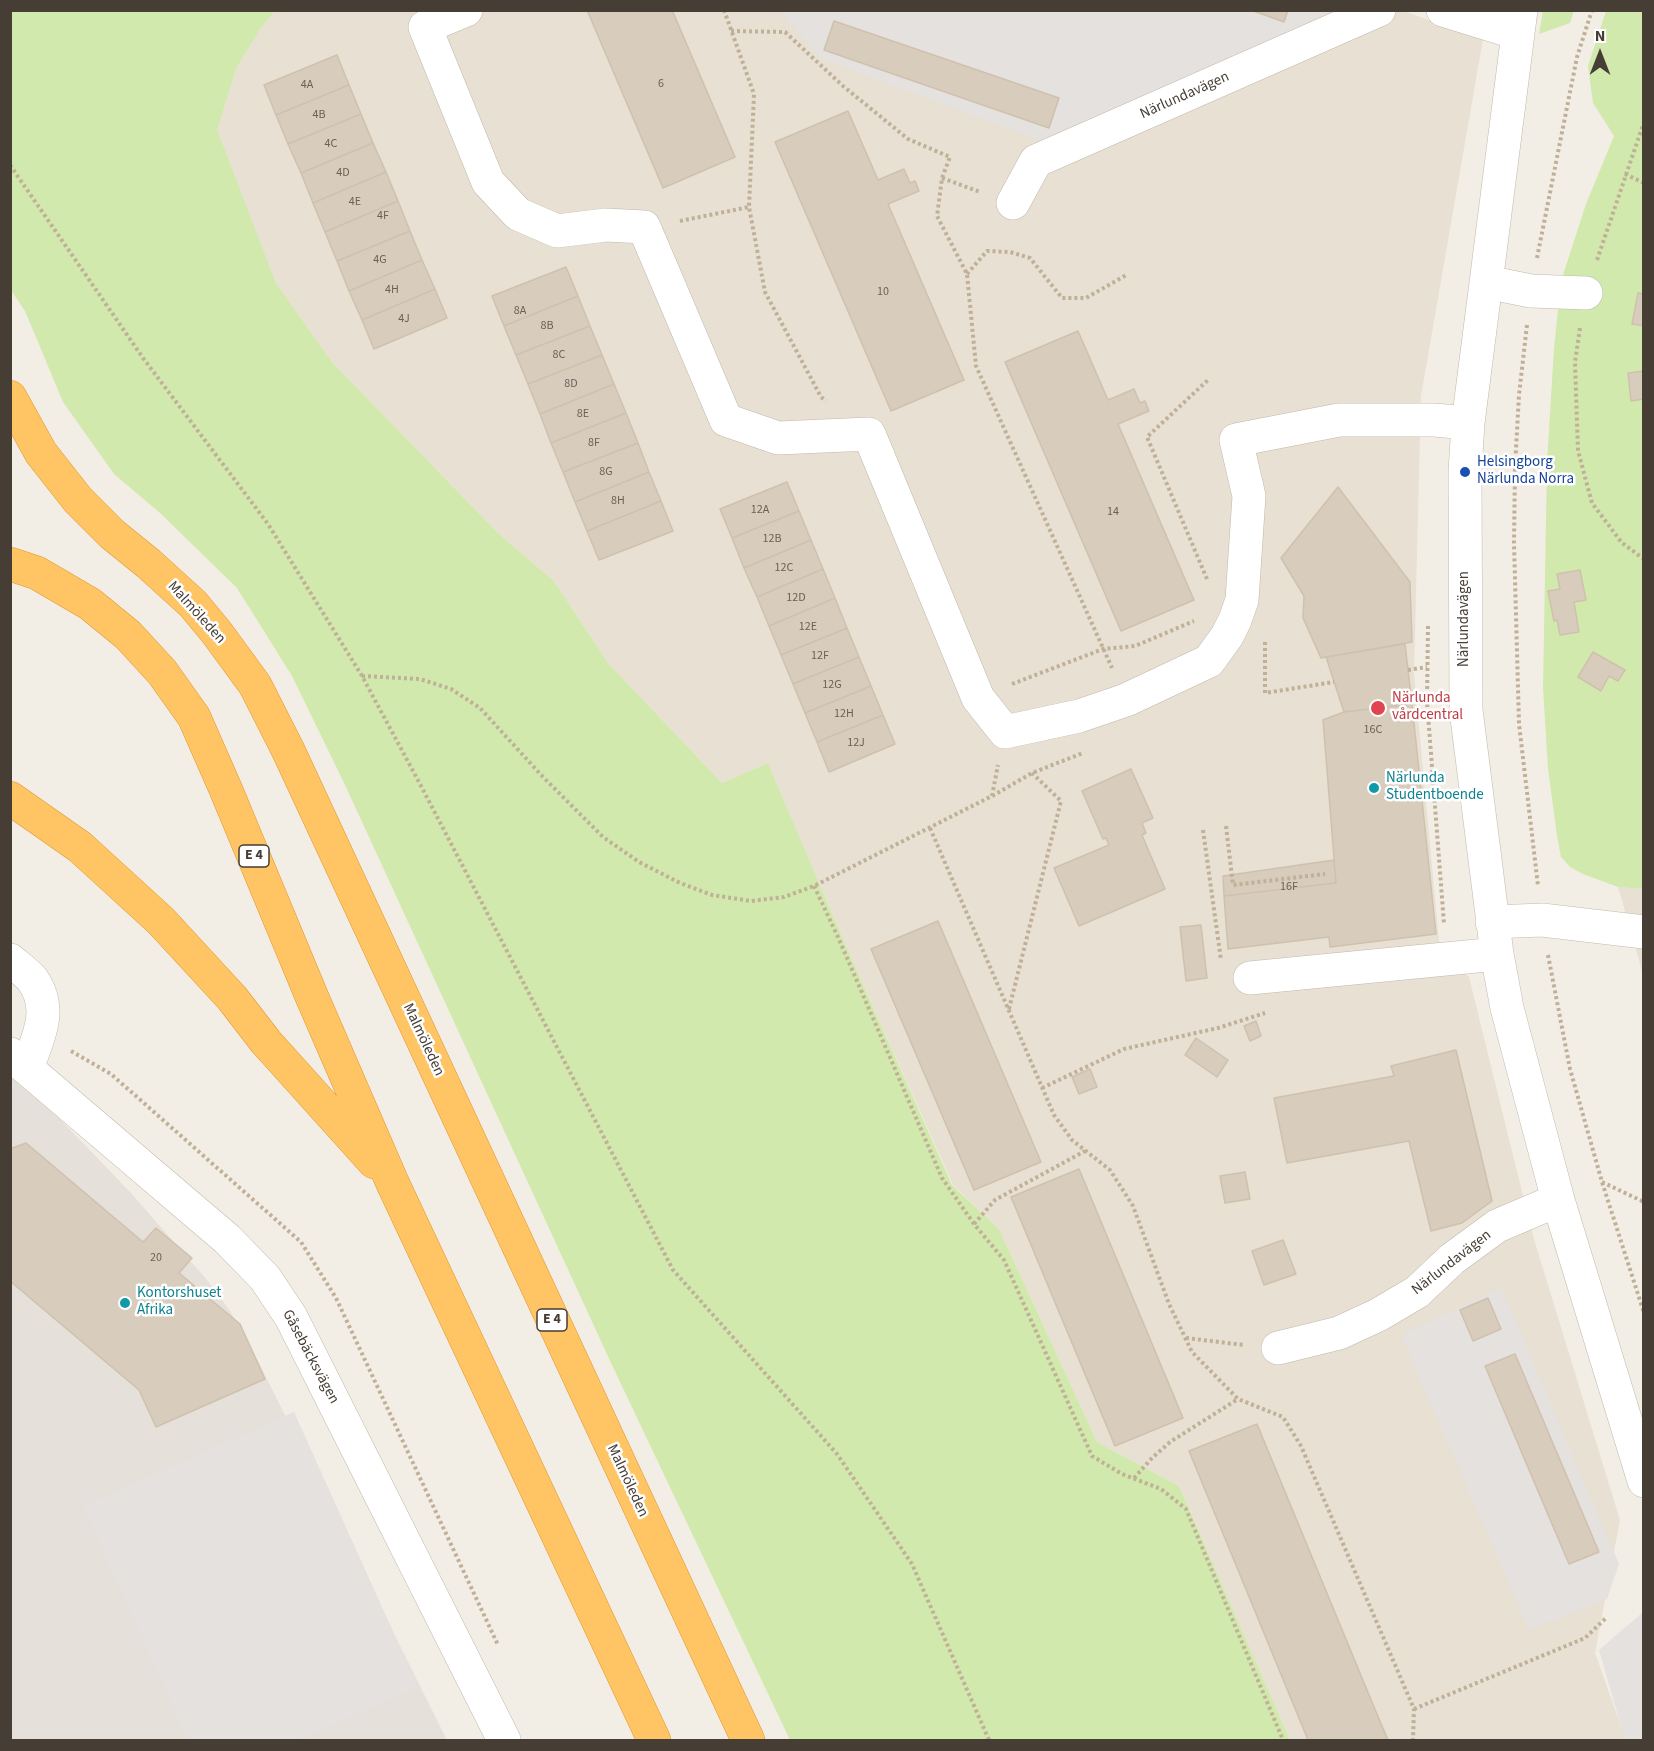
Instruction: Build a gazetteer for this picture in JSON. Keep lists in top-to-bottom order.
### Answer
{
  "streets": {
    "highway": ["Malmöleden", "E 4"],
    "street": ["Närlundavägen", "Gåsebäcksvägen"]
  },
  "places": [
    "Helsingborg Närlunda Norra",
    "Närlunda vårdcentral",
    "Närlunda Studentboende",
    "Kontorshuset Afrika"
  ],
  "house_numbers": [
    "6",
    "4A",
    "4B",
    "4C",
    "4D",
    "4E",
    "4F",
    "4G",
    "4H",
    "10",
    "8A",
    "4J",
    "8B",
    "8C",
    "8D",
    "8E",
    "8F",
    "8G",
    "8H",
    "12A",
    "14",
    "12B",
    "12C",
    "12D",
    "12E",
    "12F",
    "12G",
    "12H",
    "16C",
    "12J",
    "16F",
    "20"
  ],
  "north": "top"
}
